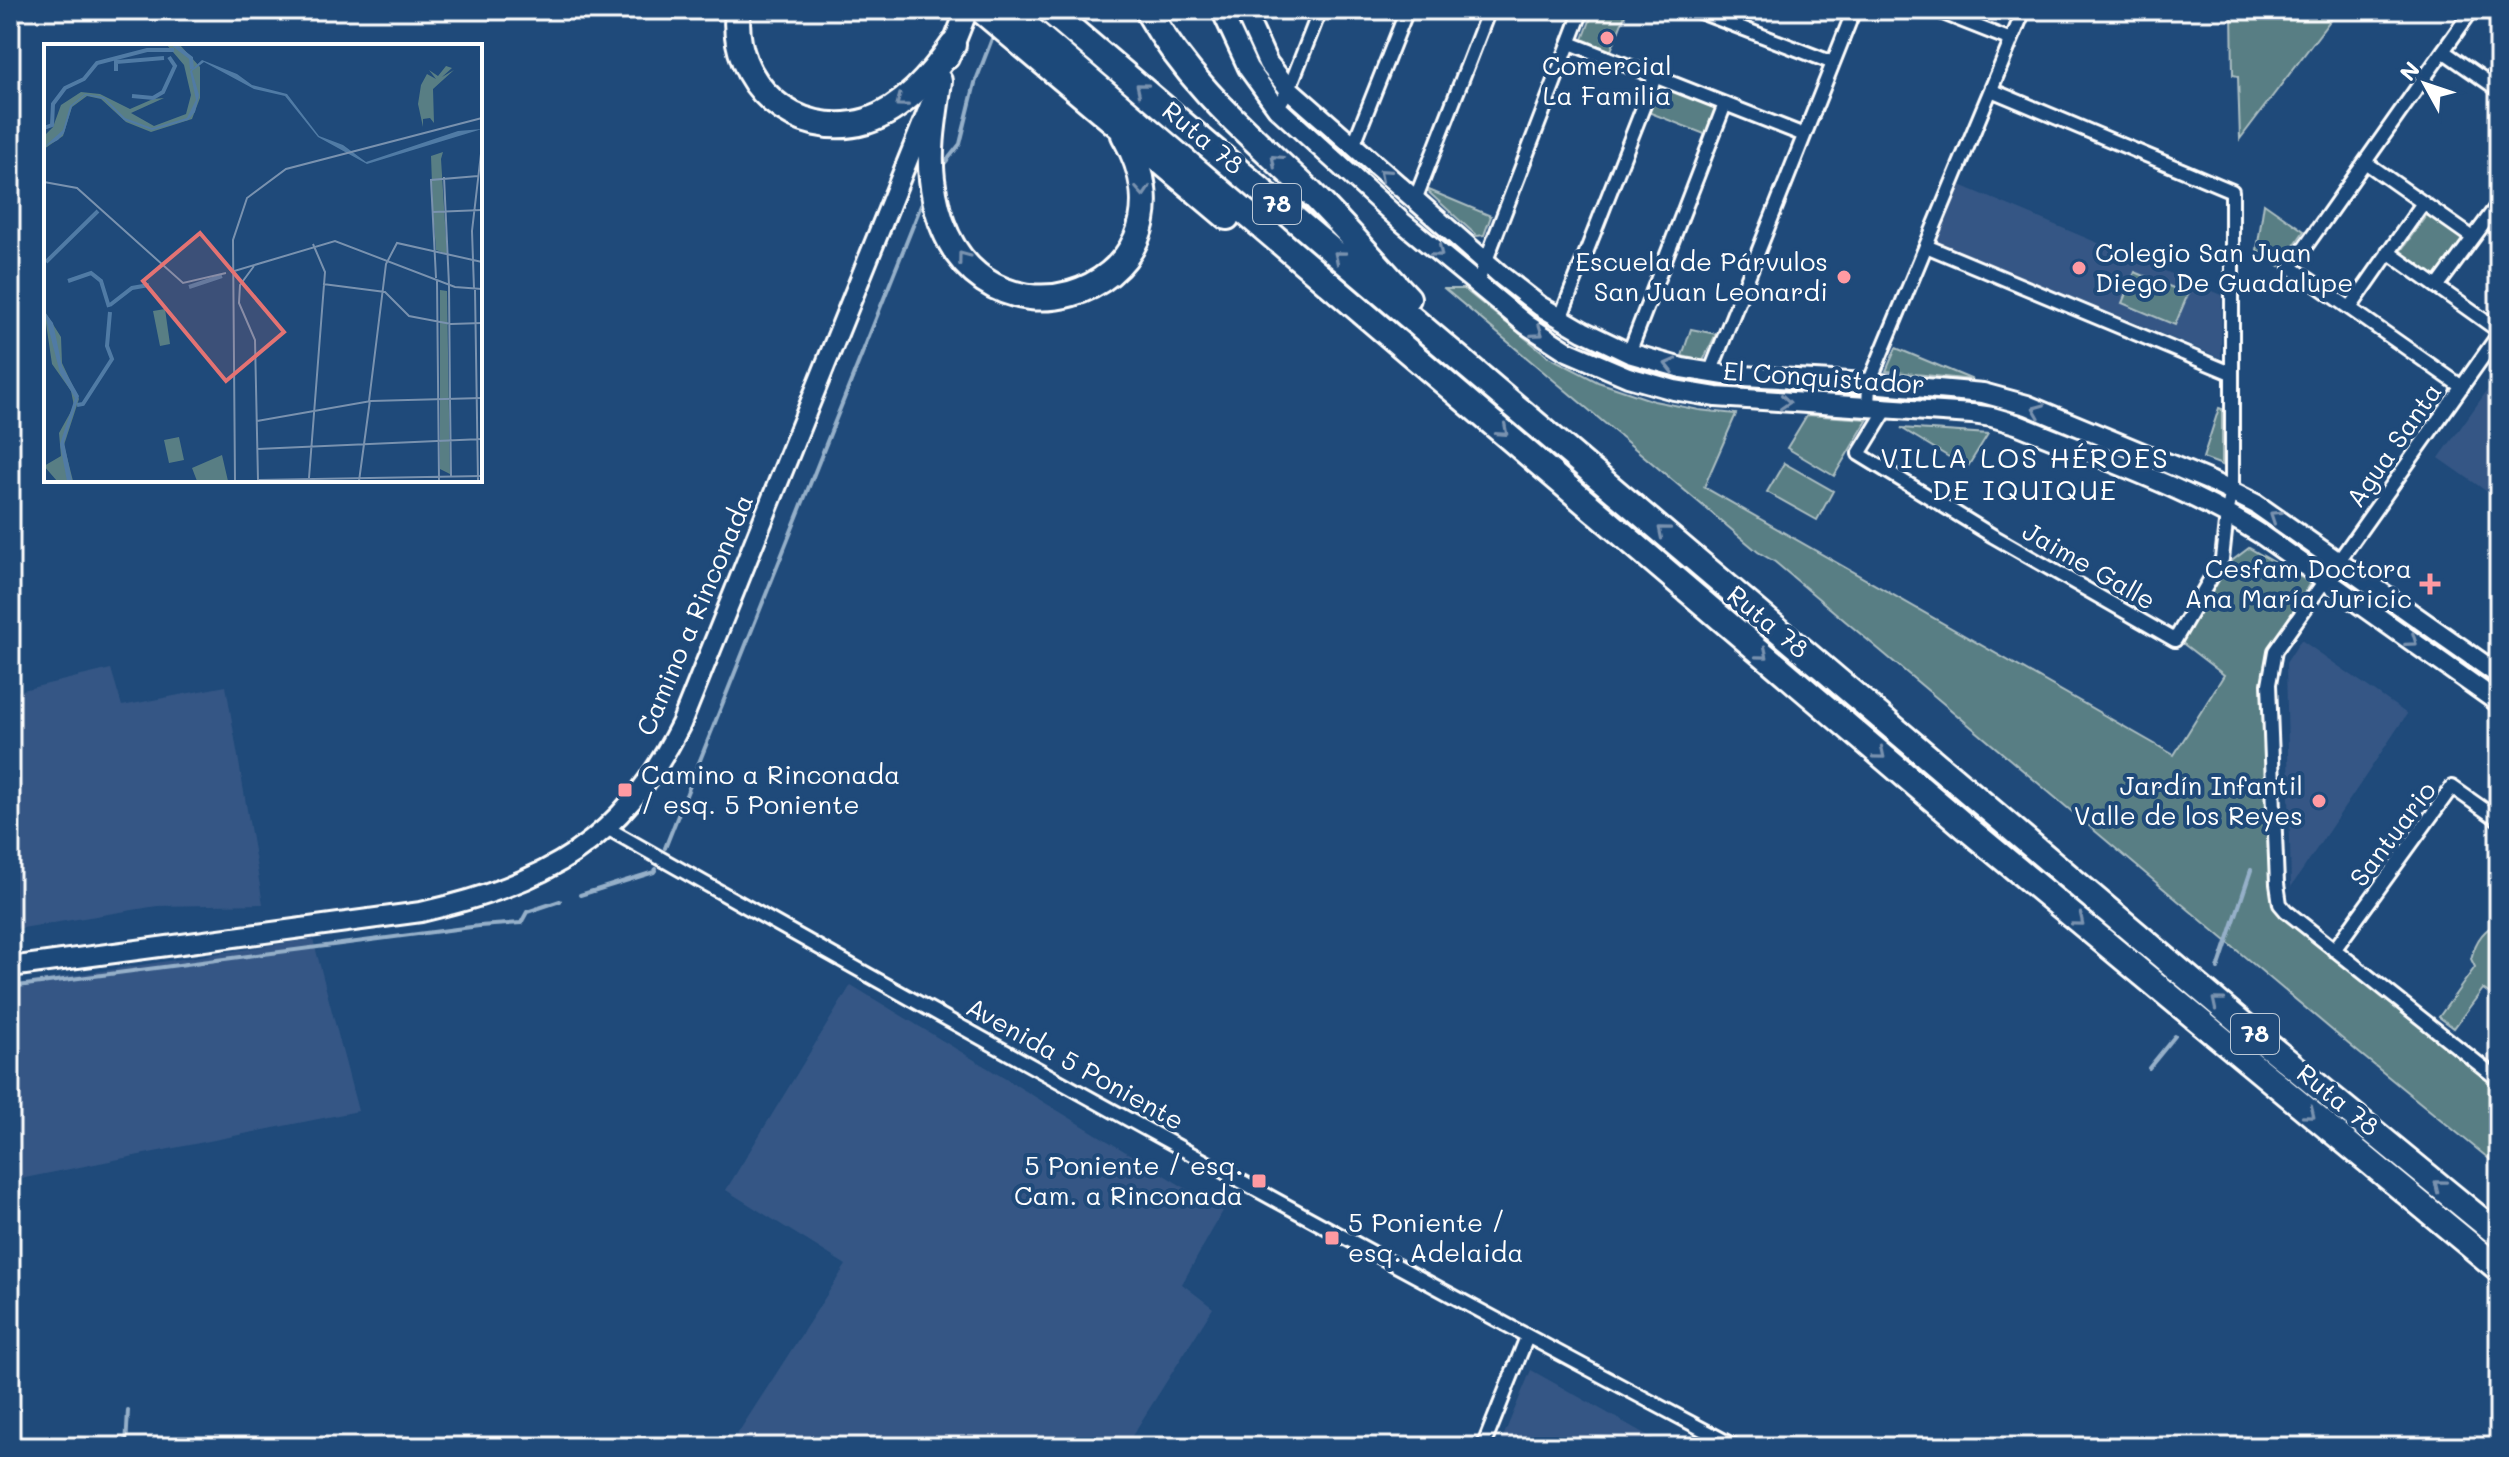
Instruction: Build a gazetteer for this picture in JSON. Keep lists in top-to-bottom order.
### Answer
{
  "streets": {
    "highway": ["Ruta 78", "78"],
    "main road": ["El Conquistador", "Camino a Rinconada"],
    "street": [
      "Agua Santa",
      "Jaime Galle",
      "Santuario",
      "Avenida 5 Poniente"
    ]
  },
  "crossings": [
    ["El Conquistador", "Agua Santa"],
    ["El Conquistador", "Jaime Galle"],
    ["Agua Santa", "Santuario"],
    ["Camino a Rinconada", "Avenida 5 Poniente"]
  ],
  "districts": ["VILLA LOS HÉROES DE IQUIQUE"],
  "places": {
    "other": [
      "Comercial La Familia",
      "Colegio San Juan Diego De Guadalupe",
      "Escuela de Párvulos San Juan Leonardi",
      "Jardín Infantil Valle de los Reyes"
    ],
    "health": ["Cesfam Doctora Ana María Juricic"],
    "transit": ["Camino a Rinconada / esq. 5 Poniente", "5 Poniente / esq. Cam. a Rinconada", "5 Poniente / esq. Adelaida"]
  },
  "north": "top left"
}
